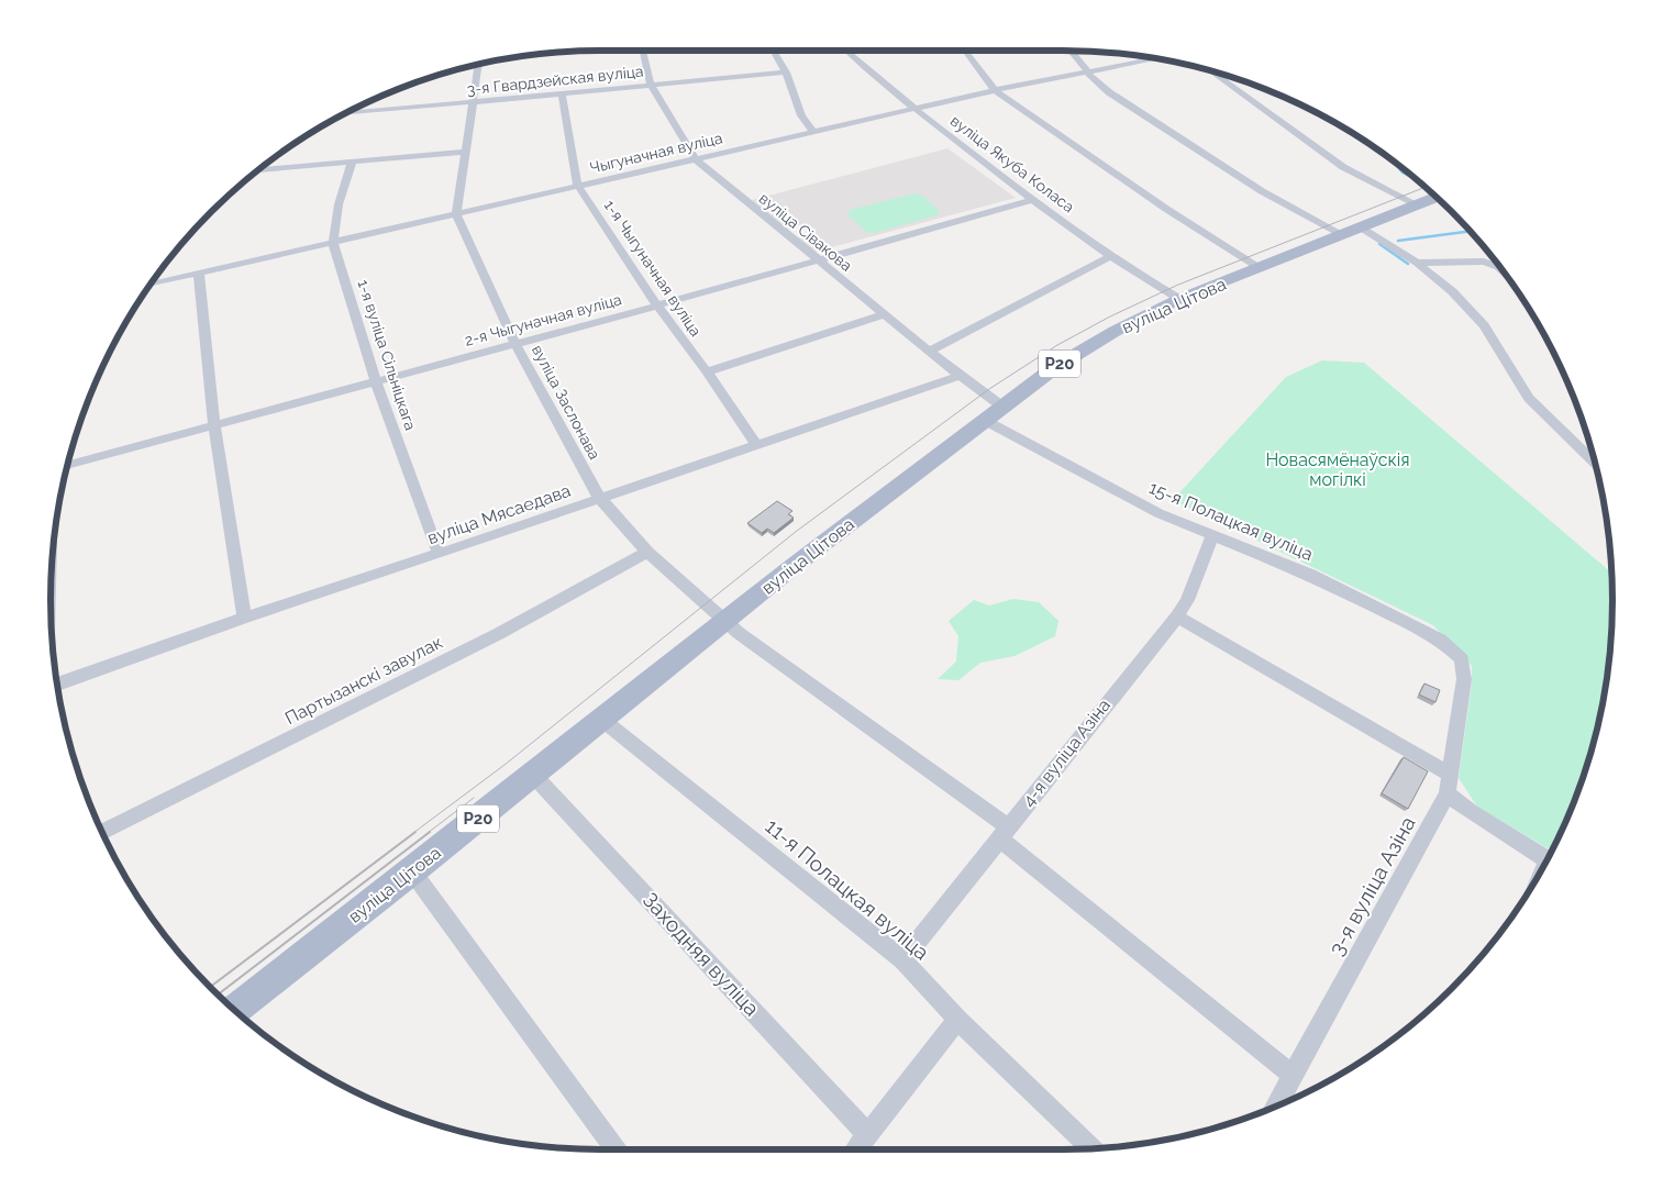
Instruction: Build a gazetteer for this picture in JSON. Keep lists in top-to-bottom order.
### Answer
{
  "streets": {
    "main road": ["вуліца Цітова", "Р20"],
    "street": [
      "3-я Гвардзейская вуліца",
      "Чыгуначная вуліца",
      "вуліца Якуба Коласа",
      "вуліца Сівакова",
      "1-я Чыгуначная вуліца",
      "2-я Чыгуначная вуліца",
      "1-я вуліца Сільніцкага",
      "вуліца Заслонава",
      "вуліца Мясаедава",
      "15-я Полацкая вуліца",
      "Партызанскі завулак",
      "4-я вуліца Азіна",
      "3-я вуліца Азіна",
      "11-я Полацкая вуліца",
      "Заходняя вуліца"
    ]
  },
  "crossings": [
    ["3-я Гвардзейская вуліца", "вуліца Сівакова"],
    ["3-я Гвардзейская вуліца", "1-я Чыгуначная вуліца"],
    ["Чыгуначная вуліца", "вуліца Якуба Коласа"],
    ["Чыгуначная вуліца", "вуліца Сівакова"],
    ["Чыгуначная вуліца", "1-я Чыгуначная вуліца"],
    ["Чыгуначная вуліца", "1-я вуліца Сільніцкага"],
    ["Чыгуначная вуліца", "вуліца Заслонава"],
    ["вуліца Якуба Коласа", "вуліца Цітова"],
    ["вуліца Якуба Коласа", "2-я Чыгуначная вуліца"],
    ["вуліца Сівакова", "вуліца Цітова"],
    ["вуліца Сівакова", "2-я Чыгуначная вуліца"],
    ["вуліца Сівакова", "вуліца Мясаедава"],
    ["1-я Чыгуначная вуліца", "2-я Чыгуначная вуліца"],
    ["1-я Чыгуначная вуліца", "вуліца Мясаедава"],
    ["вуліца Цітова", "вуліца Заслонава"],
    ["вуліца Цітова", "15-я Полацкая вуліца"],
    ["вуліца Цітова", "11-я Полацкая вуліца"],
    ["вуліца Цітова", "Заходняя вуліца"],
    ["2-я Чыгуначная вуліца", "1-я вуліца Сільніцкага"],
    ["2-я Чыгуначная вуліца", "вуліца Заслонава"],
    ["1-я вуліца Сільніцкага", "вуліца Мясаедава"],
    ["вуліца Заслонава", "вуліца Мясаедава"],
    ["вуліца Заслонава", "Партызанскі завулак"],
    ["вуліца Заслонава", "4-я вуліца Азіна"],
    ["вуліца Заслонава", "3-я вуліца Азіна"],
    ["15-я Полацкая вуліца", "4-я вуліца Азіна"],
    ["15-я Полацкая вуліца", "3-я вуліца Азіна"],
    ["4-я вуліца Азіна", "11-я Полацкая вуліца"]
  ],
  "parks": ["Новасямёнаўскія могілкі"]
}
